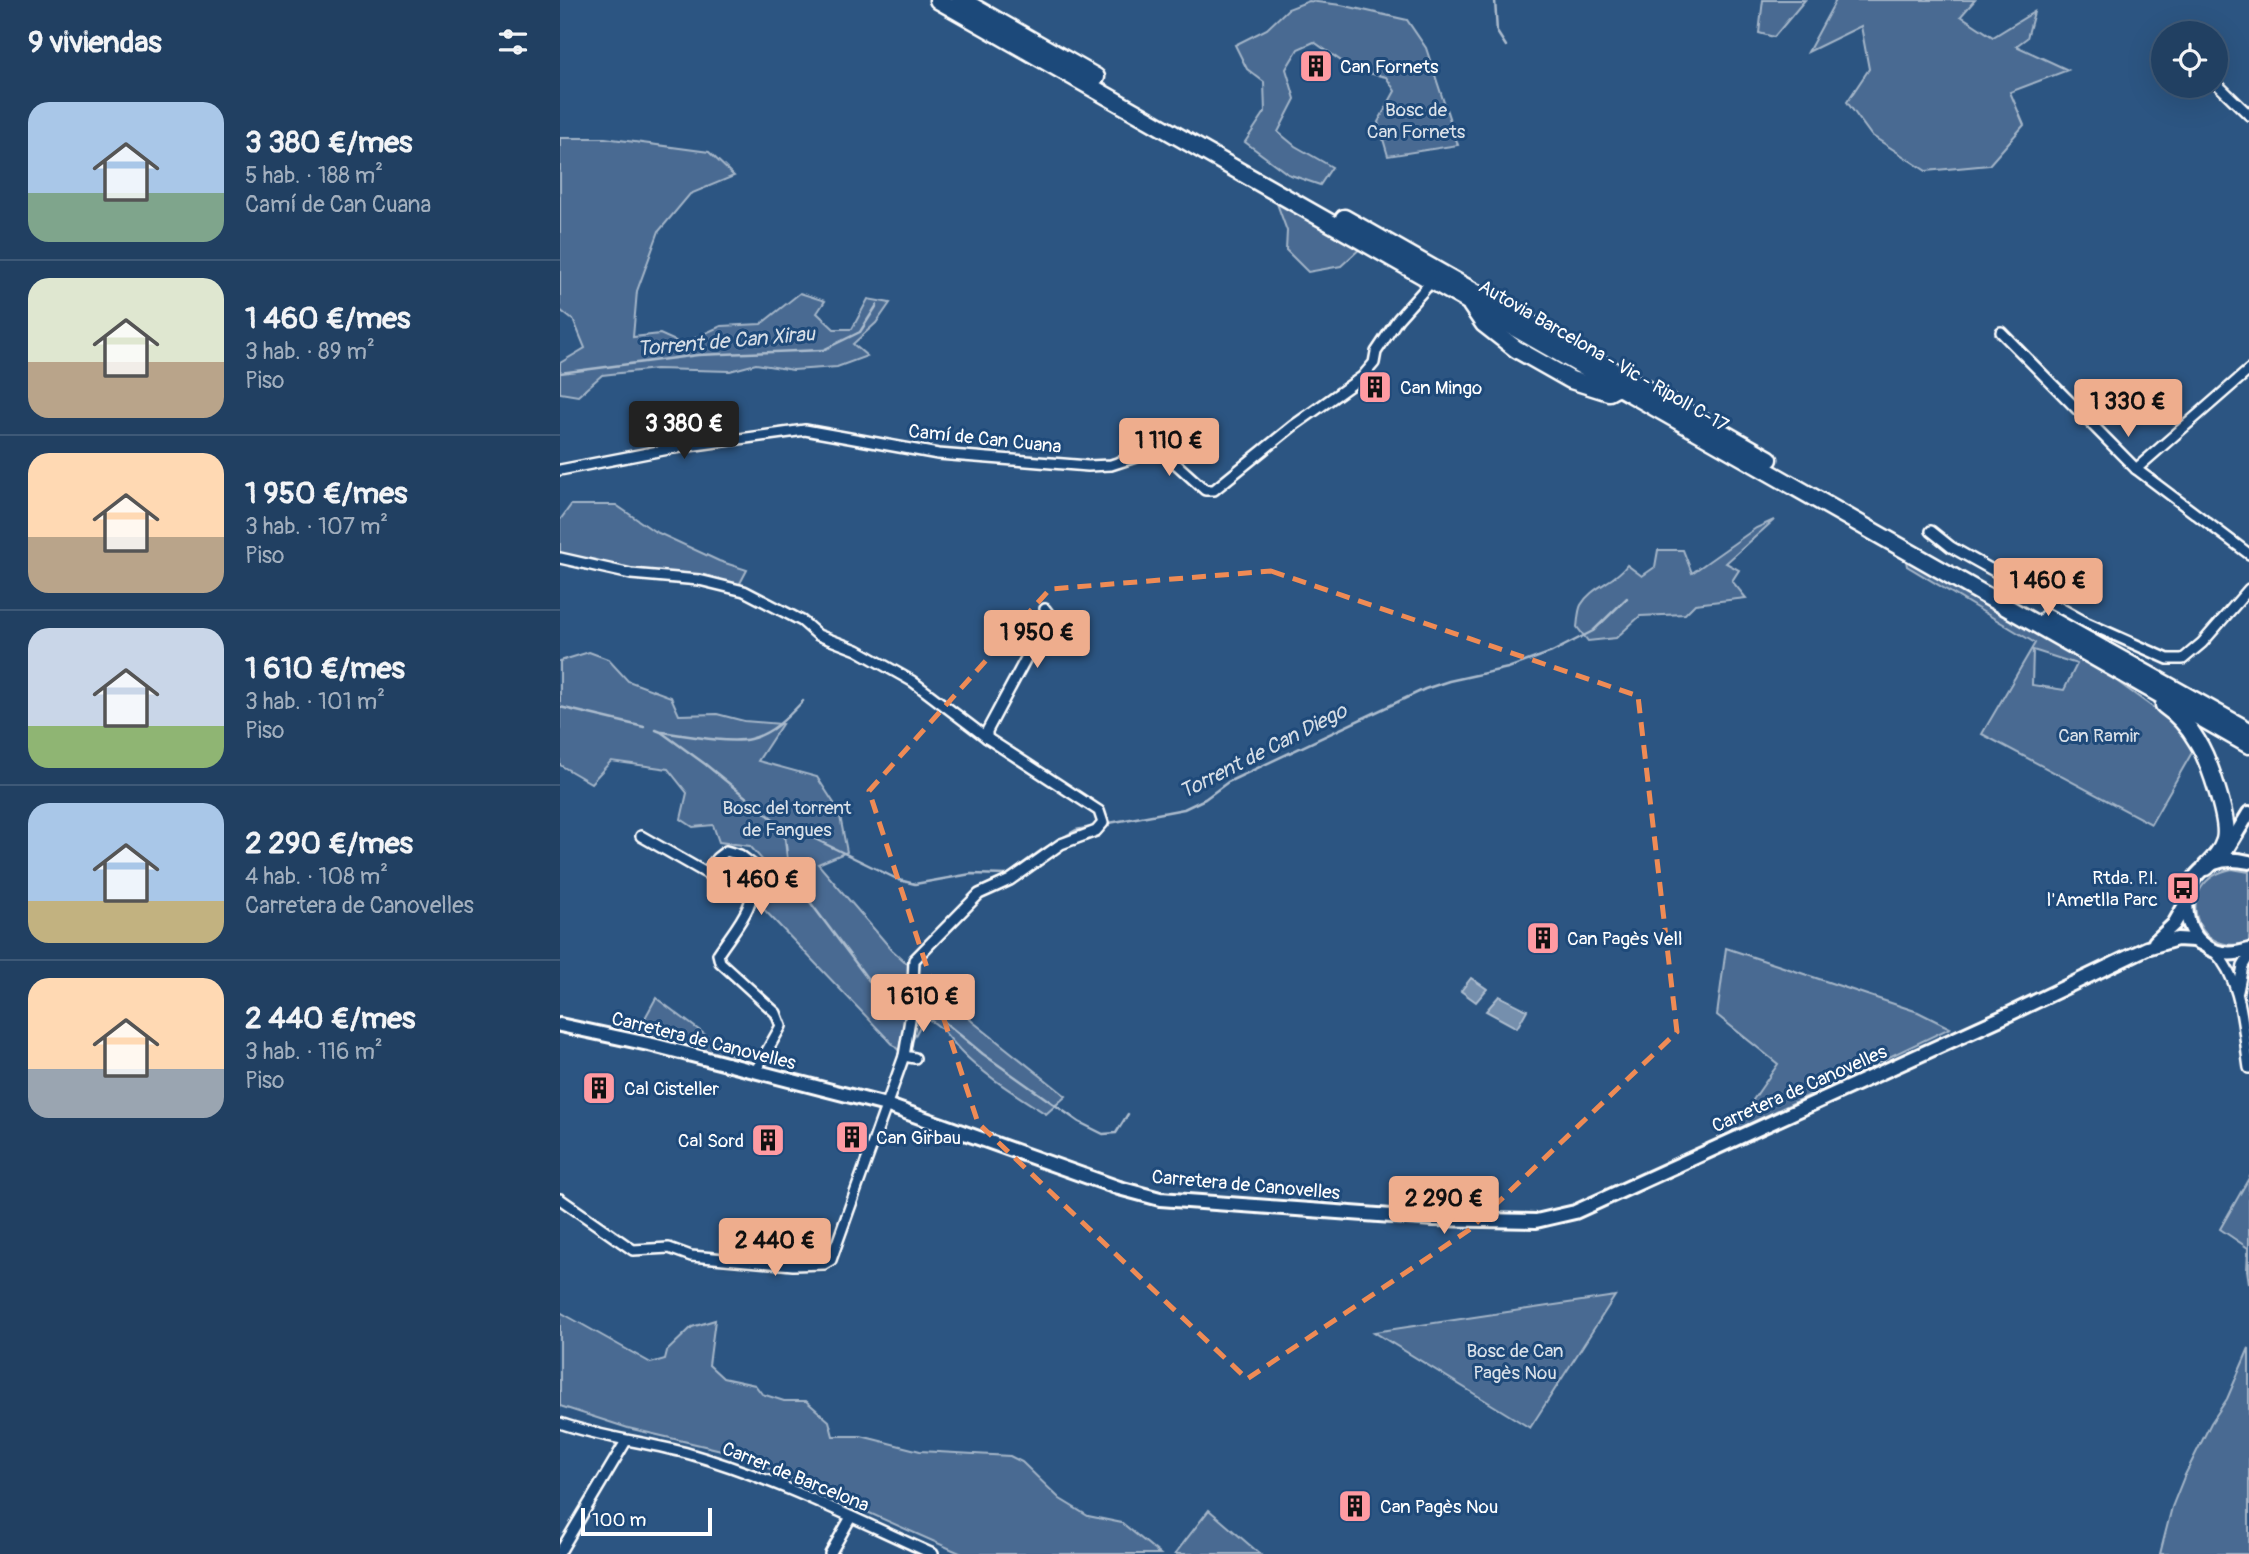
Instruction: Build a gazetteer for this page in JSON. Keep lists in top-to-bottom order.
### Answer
{
  "streets": {
    "highway": ["Autovia Barcelona - Vic - Ripoll C-17"],
    "street": ["Camí de Can Cuana", "Carretera de Canovelles", "Carrer de Barcelona"]
  },
  "crossings": [
    ["Autovia Barcelona - Vic - Ripoll C-17", "Camí de Can Cuana"]
  ],
  "water": ["Torrent de Can Xirau", "Torrent de Can Diego"],
  "parks": [
    "Bosc de Can Fornets",
    "Can Ramir",
    "Bosc del torrent de Fangues",
    "Bosc de Can Pagès Nou"
  ],
  "places": {
    "building": [
      "Can Fornets",
      "Can Mingo",
      "Can Pagès Vell",
      "Cal Cisteller",
      "Can Girbau",
      "Cal Sord",
      "Can Pagès Nou"
    ],
    "bus stop": ["Rtda. P.I. l'Ametlla Parc"]
  },
  "scale_bar": "100 m",
  "page": {
    "heading": "9 viviendas",
    "list": [
      {
        "name": "3 380 €/mes",
        "note": "5 hab. · 188 m² · Camí de Can Cuana"
      },
      {
        "name": "1 460 €/mes",
        "note": "3 hab. · 89 m² · Piso"
      },
      {
        "name": "1 950 €/mes",
        "note": "3 hab. · 107 m² · Piso"
      },
      {
        "name": "1 610 €/mes",
        "note": "3 hab. · 101 m² · Piso"
      },
      {
        "name": "2 290 €/mes",
        "note": "4 hab. · 108 m² · Carretera de Canovelles"
      },
      {
        "name": "2 440 €/mes",
        "note": "3 hab. · 116 m² · Piso"
      }
    ],
    "price": [
      "1 330 €",
      "3 380 €",
      "1 110 €",
      "1 460 €",
      "1 950 €",
      "1 460 €",
      "1 610 €",
      "2 290 €",
      "2 440 €"
    ],
    "scale": "100 m"
  }
}
